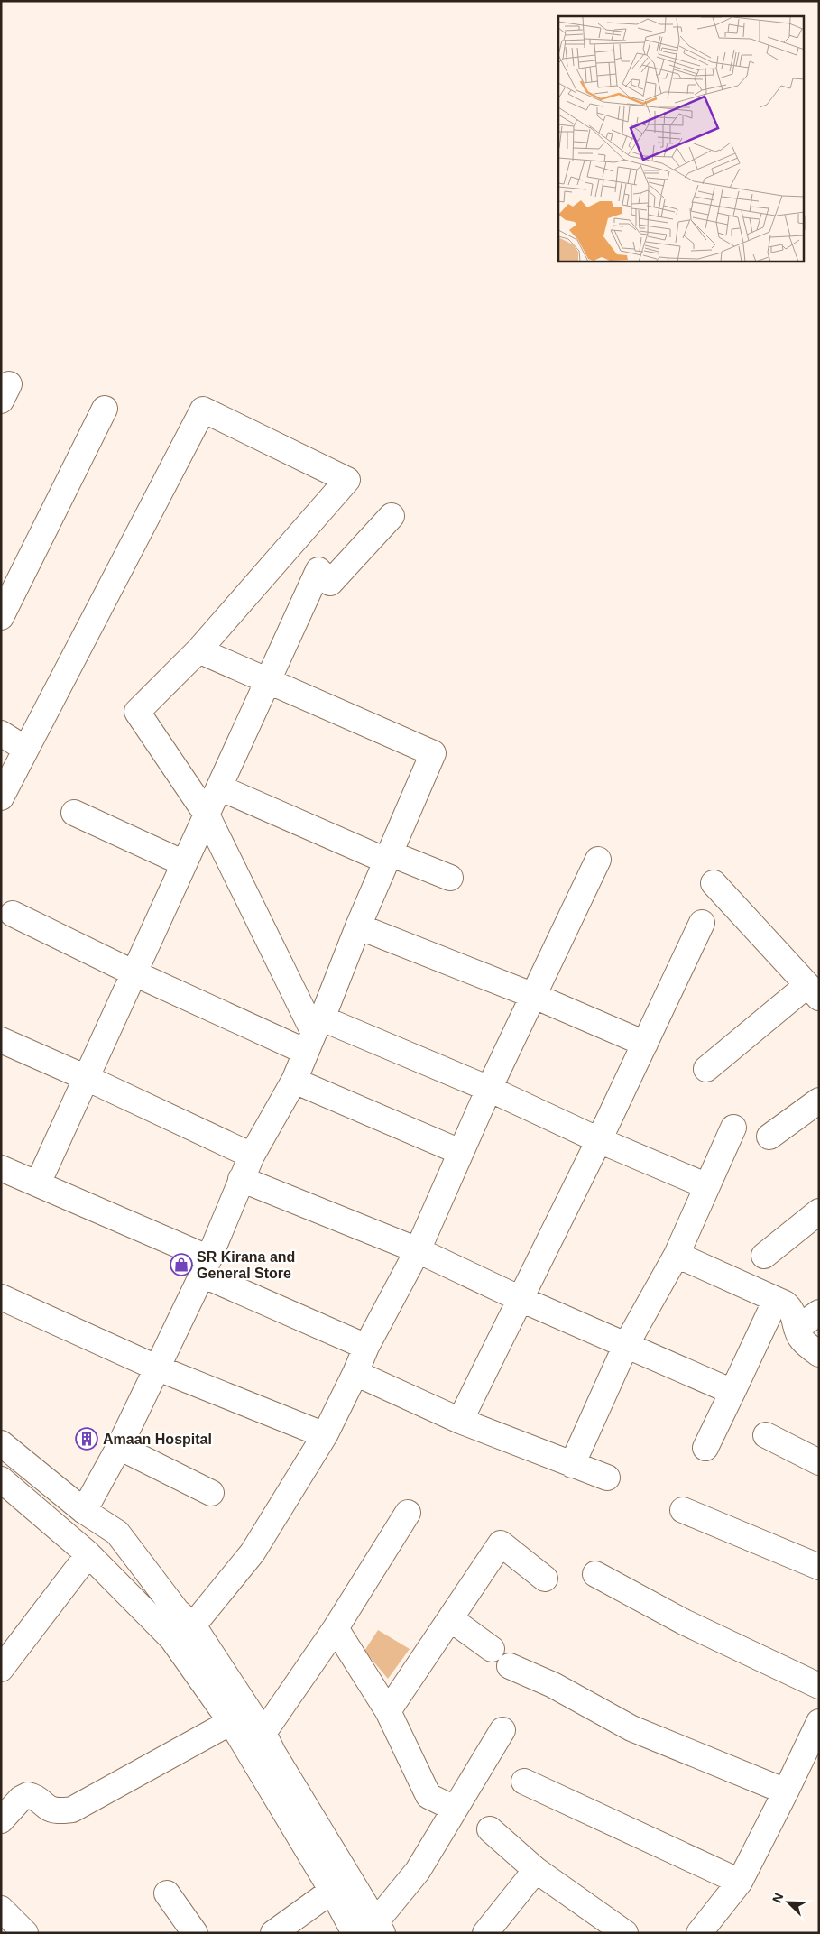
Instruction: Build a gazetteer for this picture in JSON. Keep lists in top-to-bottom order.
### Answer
{
  "places": {
    "shop": ["SR Kirana and General Store"],
    "building": ["Amaan Hospital"]
  },
  "north": "top left"
}
